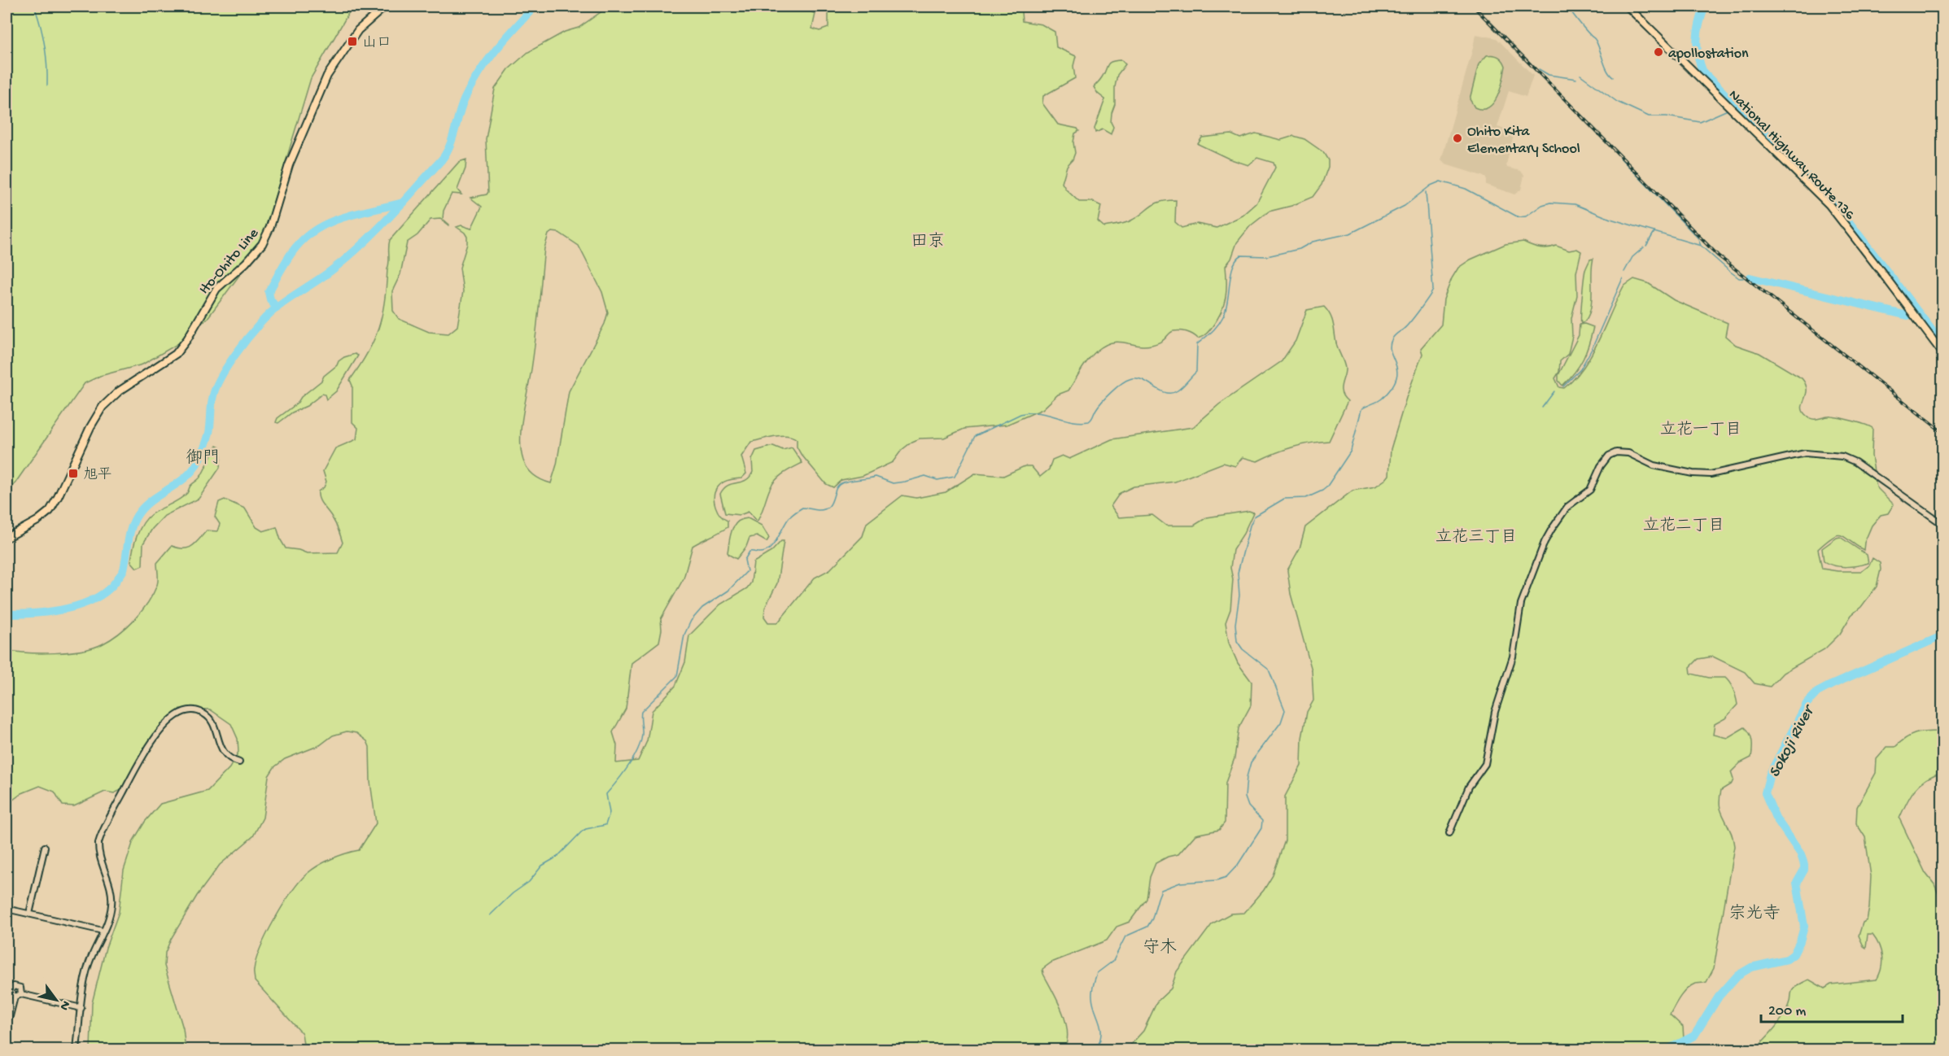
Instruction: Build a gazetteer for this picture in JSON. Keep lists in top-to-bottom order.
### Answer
{
  "streets": {
    "main road": ["National Highway Route 136", "Ito-Ohito Line"]
  },
  "districts": [
    "田京",
    "立花一丁目",
    "御門",
    "立花二丁目",
    "立花三丁目",
    "宗光寺",
    "守木"
  ],
  "water": ["Sokoji River"],
  "places": {
    "transit": ["山口", "旭平"],
    "other": ["apollostation", "Ohito Kita Elementary School"]
  },
  "scale_bar": "200 m",
  "north": "bottom right"
}
